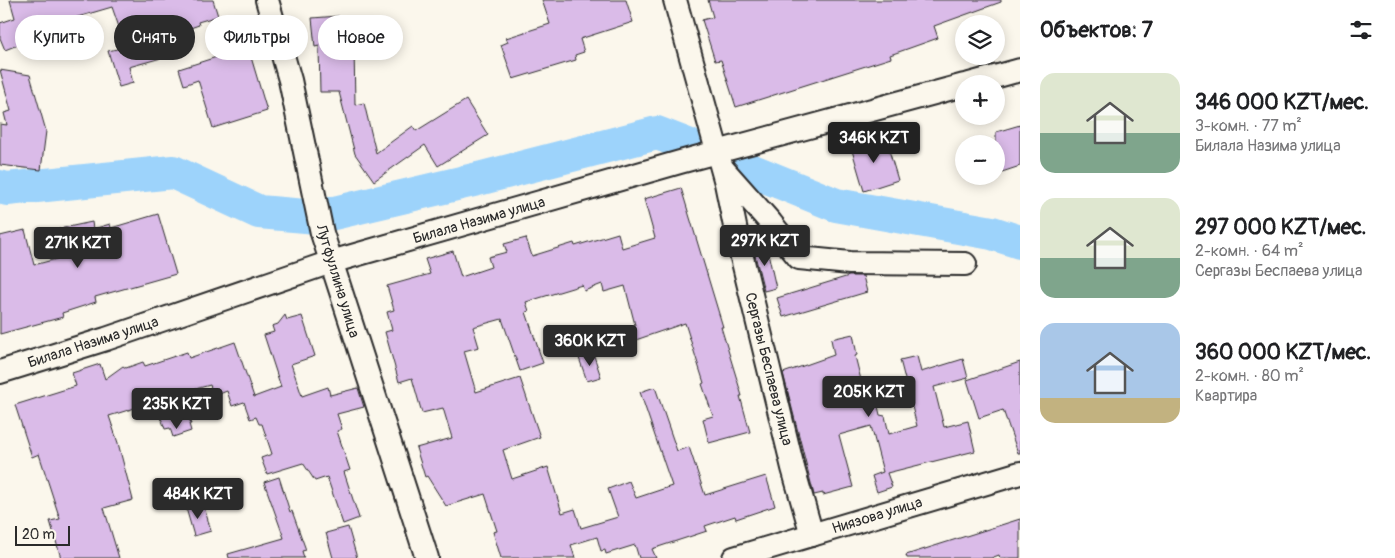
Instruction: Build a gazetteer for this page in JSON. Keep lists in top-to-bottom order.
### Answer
{
  "streets": {
    "street": [
      "Билала Назима улица",
      "Лутфуллина улица",
      "Сергазы Беспаева улица",
      "Ниязова улица"
    ]
  },
  "crossings": [
    ["Билала Назима улица", "Лутфуллина улица"],
    ["Билала Назима улица", "Сергазы Беспаева улица"],
    ["Сергазы Беспаева улица", "Ниязова улица"]
  ],
  "scale_bar": "20 m",
  "page": {
    "heading": "Объектов: 7",
    "map_buttons": ["+", "−"],
    "chip": [
      "Купить",
      "Снять",
      "Фильтры",
      "Новое"
    ],
    "list": [
      {
        "name": "346 000 KZT/мес.",
        "note": "3-комн. · 77 m² · Билала Назима улица"
      },
      {
        "name": "297 000 KZT/мес.",
        "note": "2-комн. · 64 m² · Сергазы Беспаева улица"
      },
      {
        "name": "360 000 KZT/мес.",
        "note": "2-комн. · 80 m² · Квартира"
      }
    ],
    "price": [
      "346K KZT",
      "297K KZT",
      "271K KZT",
      "360K KZT",
      "205K KZT",
      "235K KZT",
      "484K KZT"
    ],
    "scale": "20 m"
  }
}
